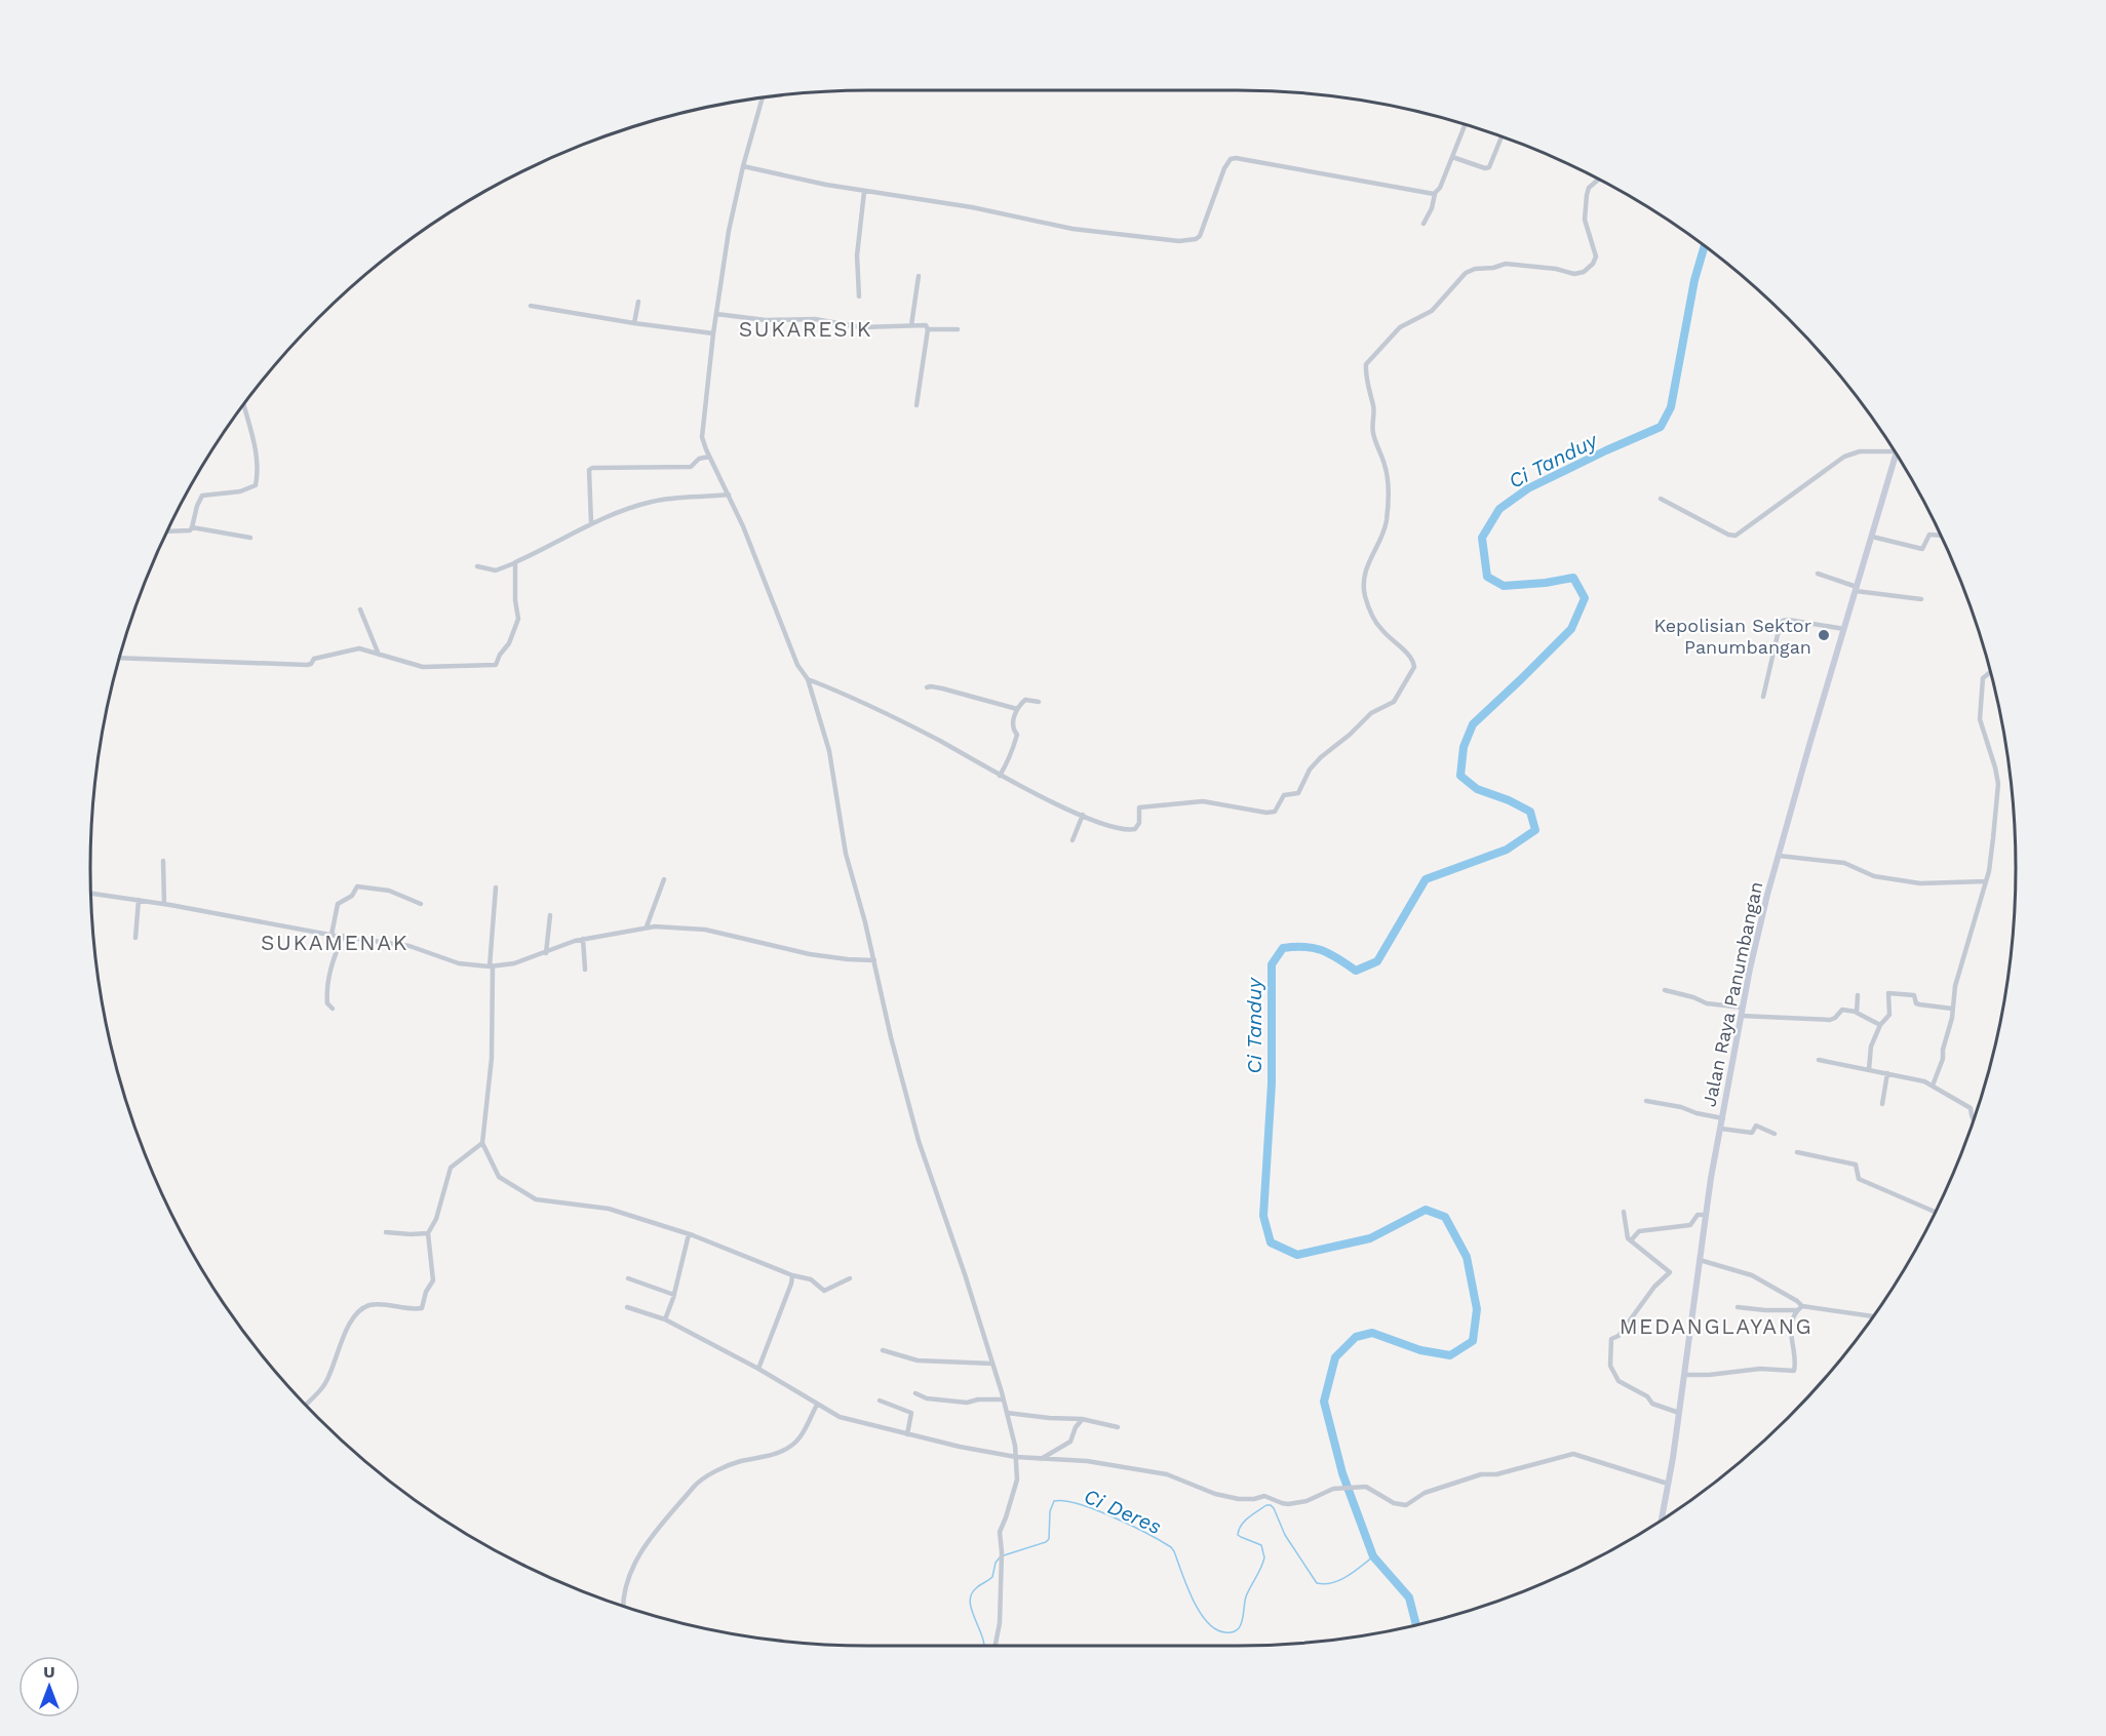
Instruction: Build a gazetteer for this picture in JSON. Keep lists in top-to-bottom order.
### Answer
{
  "streets": {
    "main road": ["Jalan Raya Panumbangan"]
  },
  "districts": ["SUKARESIK", "SUKAMENAK", "MEDANGLAYANG"],
  "water": ["Ci Tanduy", "Ci Deres"],
  "places": ["Kepolisian Sektor Panumbangan"],
  "north": "top"
}
